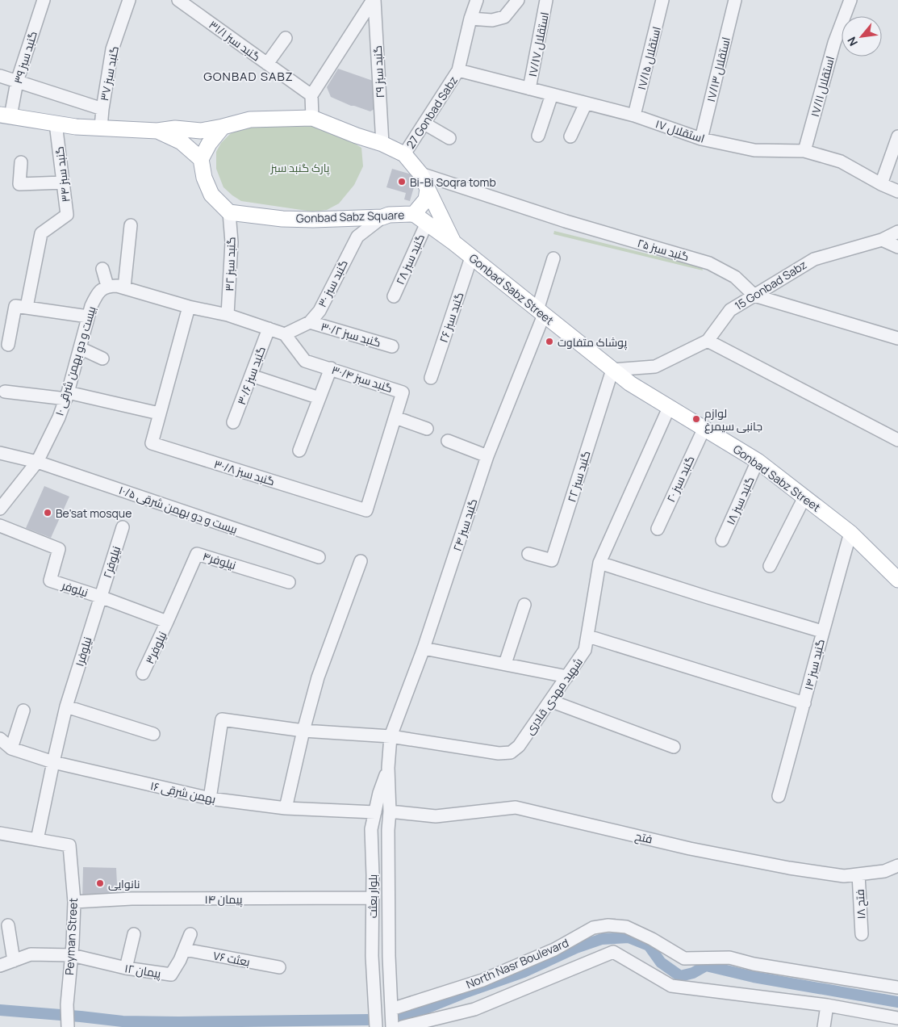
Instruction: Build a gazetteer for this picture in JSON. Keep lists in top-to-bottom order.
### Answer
{
  "streets": {
    "main road": ["Gonbad Sabz Square", "Gonbad Sabz Street"],
    "street": [
      "گنبد سبز ۳۱/۱",
      "استقلال ۱۷/۱۷",
      "گنبد سبز ۳۹",
      "استقلال ۱۷/۱۵",
      "استقلال ۱۷/۱۳",
      "گنبد سبز ۲۹",
      "گنبد سبز ۳۷",
      "استقلال ۱۷/۱۱",
      "27 Gonbad Sabz",
      "استقلال ۱۷",
      "گنبد سبز ۳۴",
      "گنبد سبز ۲۵",
      "گنبد سبز ۲۸",
      "گنبد سبز ۳۲",
      "گنبد سبز ۳۰",
      "15 Gonbad Sabz",
      "گنبد سبز ۲۶",
      "گنبد سبز ۳۰/۲",
      "بیست و دو بهمن شرقی ۱۰",
      "گنبد سبز ۳۰/۶",
      "گنبد سبز ۳۰/۴",
      "گنبد سبز ۳۰/۸",
      "گنبد سبز ۲۲",
      "گنبد سبز ۲۰",
      "گنبد سبز ۱۸",
      "بیست و دو بهمن شرقی ۱۰/۵",
      "گنبد سبز ۲۴",
      "نیلوفر۴",
      "نیلوفر۲",
      "نیلوفر",
      "نیلوفر۳",
      "نیلوفر۱",
      "گنبد سبز ۱۴",
      "شهید مهدی قادری",
      "بهمن شرقی ۱۶",
      "فتح",
      "بلوار بعثت",
      "پیمان ۱۴",
      "فتح ۱۸",
      "Peyman Street",
      "بعثت ۷۶",
      "North Nasr Boulevard",
      "پیمان ۱۲"
    ]
  },
  "crossings": [
    ["استقلال ۱۷/۱۷", "استقلال ۱۷"],
    ["استقلال ۱۷/۱۵", "استقلال ۱۷"],
    ["استقلال ۱۷/۱۳", "استقلال ۱۷"],
    ["استقلال ۱۷/۱۱", "استقلال ۱۷"],
    ["27 Gonbad Sabz", "استقلال ۱۷"],
    ["Gonbad Sabz Square", "گنبد سبز ۳۲"],
    ["Gonbad Sabz Square", "گنبد سبز ۳۰"],
    ["Gonbad Sabz Square", "Gonbad Sabz Street"],
    ["گنبد سبز ۲۵", "15 Gonbad Sabz"],
    ["گنبد سبز ۲۸", "Gonbad Sabz Street"],
    ["گنبد سبز ۳۰", "گنبد سبز ۳۰/۲"],
    ["گنبد سبز ۳۰", "گنبد سبز ۳۰/۴"],
    ["15 Gonbad Sabz", "Gonbad Sabz Street"],
    ["15 Gonbad Sabz", "گنبد سبز ۲۲"],
    ["Gonbad Sabz Street", "گنبد سبز ۲۶"],
    ["Gonbad Sabz Street", "گنبد سبز ۲۲"],
    ["Gonbad Sabz Street", "گنبد سبز ۲۰"],
    ["Gonbad Sabz Street", "گنبد سبز ۱۸"],
    ["Gonbad Sabz Street", "گنبد سبز ۲۴"],
    ["Gonbad Sabz Street", "گنبد سبز ۱۴"],
    ["Gonbad Sabz Street", "شهید مهدی قادری"],
    ["بیست و دو بهمن شرقی ۱۰", "بیست و دو بهمن شرقی ۱۰/۵"],
    ["گنبد سبز ۳۰/۴", "گنبد سبز ۳۰/۸"],
    ["گنبد سبز ۲۴", "شهید مهدی قادری"],
    ["گنبد سبز ۲۴", "بلوار بعثت"],
    ["نیلوفر۴", "نیلوفر"],
    ["نیلوفر۴", "نیلوفر۳"],
    ["نیلوفر۲", "نیلوفر"],
    ["نیلوفر۲", "نیلوفر۱"],
    ["نیلوفر", "نیلوفر۳"],
    ["نیلوفر", "نیلوفر۱"],
    ["نیلوفر۱", "بهمن شرقی ۱۶"],
    ["نیلوفر۱", "Peyman Street"],
    ["شهید مهدی قادری", "بلوار بعثت"],
    ["بهمن شرقی ۱۶", "بلوار بعثت"],
    ["فتح", "بلوار بعثت"],
    ["فتح", "فتح ۱۸"],
    ["بلوار بعثت", "پیمان ۱۴"],
    ["بلوار بعثت", "North Nasr Boulevard"],
    ["پیمان ۱۴", "Peyman Street"],
    ["Peyman Street", "پیمان ۱۲"],
    ["بعثت ۷۶", "پیمان ۱۲"]
  ],
  "districts": ["GONBAD SABZ"],
  "parks": ["پارک گنبد سبز"],
  "places": [
    "Bi-Bi Soqra tomb",
    "پوشاک متفاوت",
    "لوازم جانبی سیمرغ",
    "Be'sat mosque",
    "نانوایی"
  ],
  "north": "bottom left"
}
